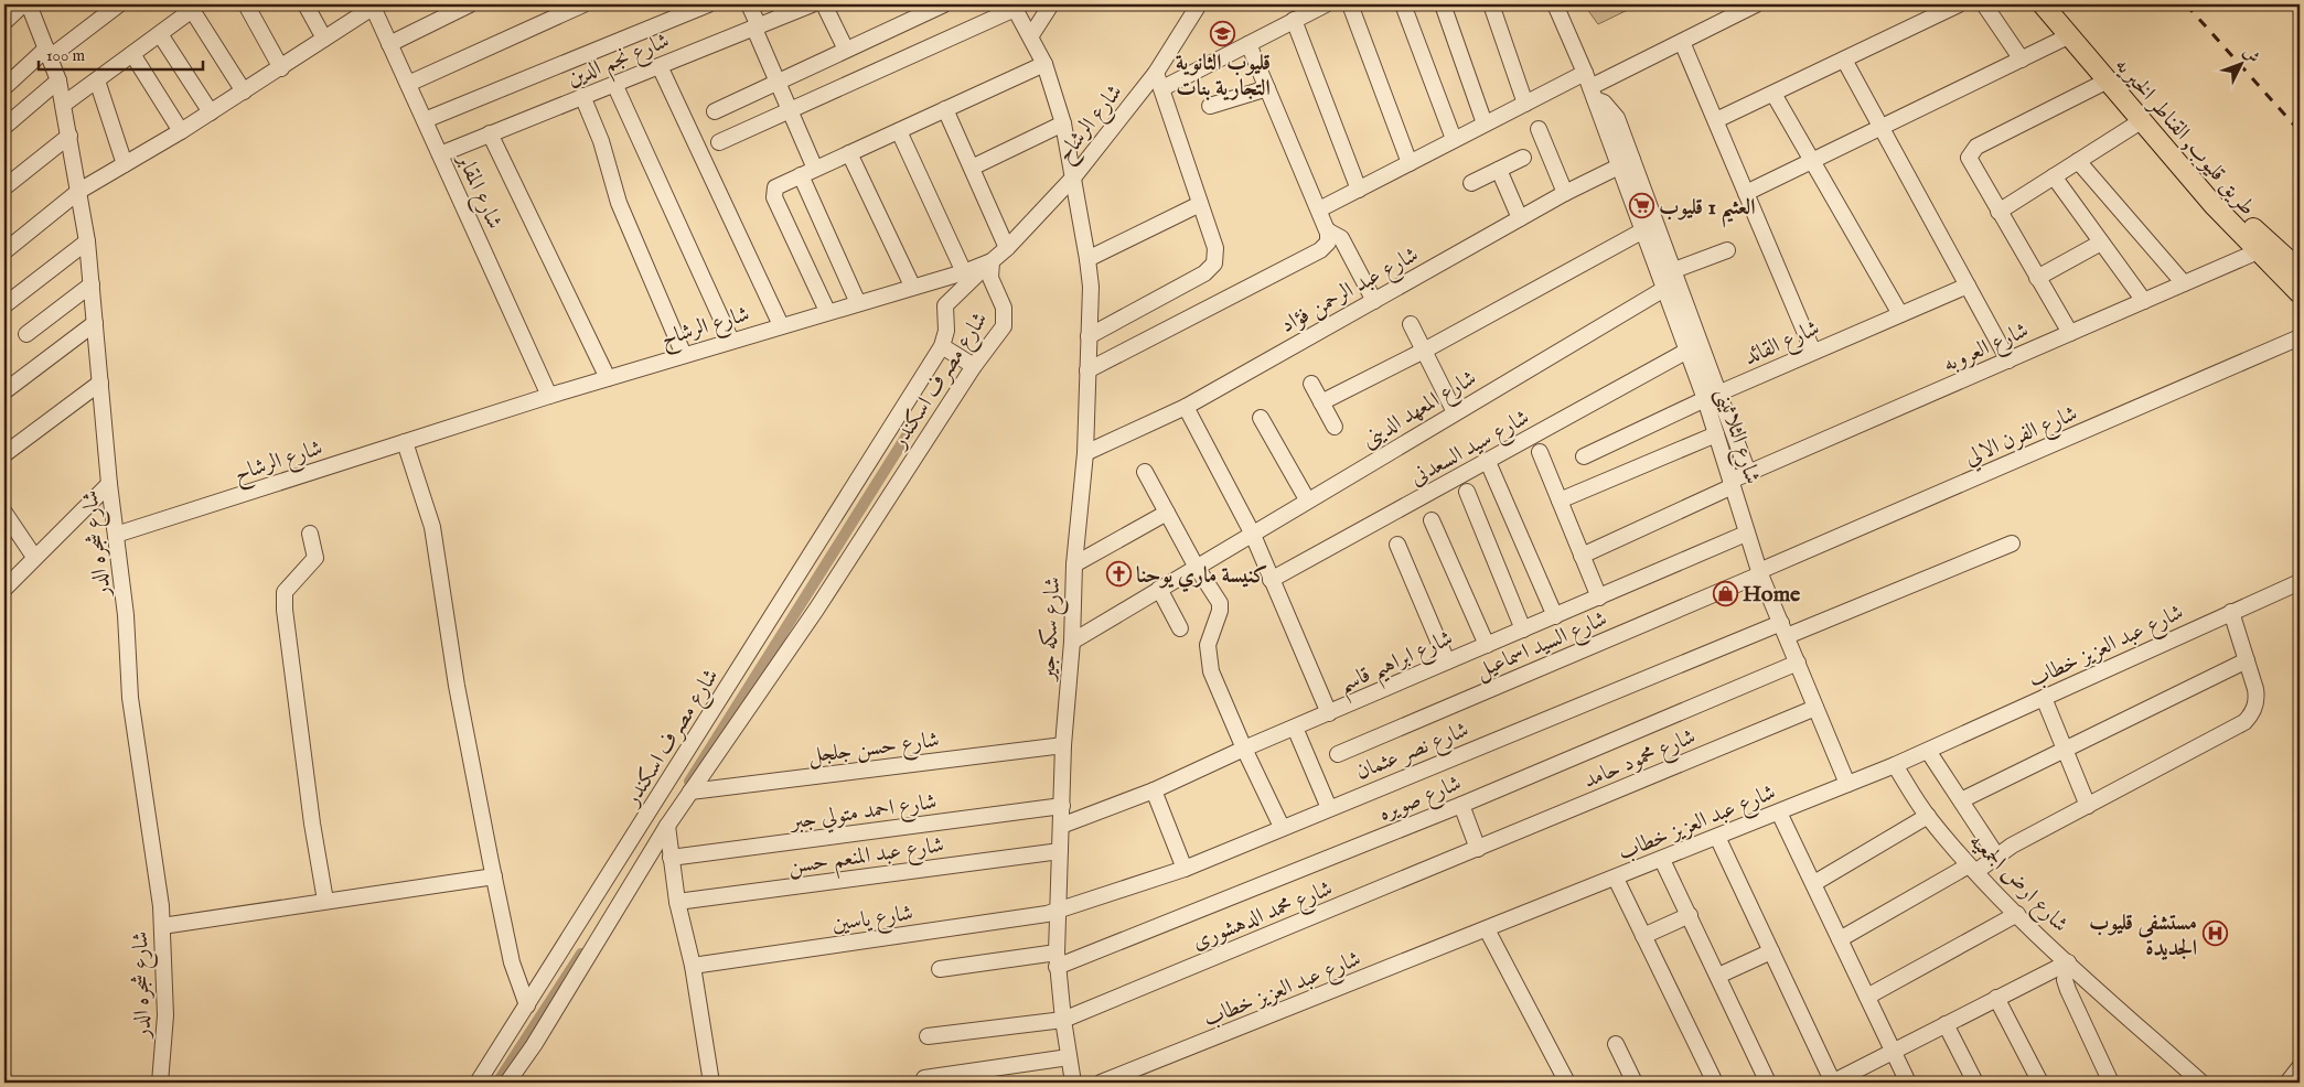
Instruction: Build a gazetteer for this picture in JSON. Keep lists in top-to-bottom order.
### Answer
{
  "streets": {
    "main road": ["طريق قليوب, القناطر الخيريه"],
    "street": [
      "شارع نجم الدين",
      "شارع الرشاح",
      "شارع المقابر",
      "شارع عبد الرحمن فؤاد",
      "شارع القائد",
      "شارع العروبه",
      "شارع مصرف اسكندر",
      "شارع المعهد الدينى",
      "شارع الفرن الالي",
      "شارع الثلاثينى",
      "شارع سيد السعدنى",
      "شارع شجره الدر",
      "شارع سكه جير",
      "شارع السيد اسماعيل",
      "شارع عبد العزيز خطاب",
      "شارع ابراهيم قاسم",
      "شارع حسن جلجل",
      "شارع نصر عثمان",
      "شارع محمود حامد",
      "شارع صويره",
      "شارع احمد متولي جبر",
      "شارع عبد المنعم حسن",
      "شارع ارض الجمعيه",
      "شارع محمد الدهشورى",
      "شارع ياسين"
    ]
  },
  "crossings": [
    ["شارع نجم الدين", "شارع المقابر"],
    ["شارع الرشاح", "شارع المقابر"],
    ["شارع الرشاح", "شارع مصرف اسكندر"],
    ["شارع الرشاح", "شارع شجره الدر"],
    ["شارع الرشاح", "شارع سكه جير"],
    ["طريق قليوب, القناطر الخيريه", "شارع العروبه"],
    ["شارع عبد الرحمن فؤاد", "شارع الثلاثينى"],
    ["شارع عبد الرحمن فؤاد", "شارع سكه جير"],
    ["شارع القائد", "شارع الثلاثينى"],
    ["شارع العروبه", "شارع الثلاثينى"],
    ["شارع مصرف اسكندر", "شارع حسن جلجل"],
    ["شارع المعهد الدينى", "شارع الثلاثينى"],
    ["شارع المعهد الدينى", "شارع سكه جير"],
    ["شارع الفرن الالي", "شارع الثلاثينى"],
    ["شارع الفرن الالي", "شارع السيد اسماعيل"],
    ["شارع الثلاثينى", "شارع سيد السعدنى"],
    ["شارع الثلاثينى", "شارع السيد اسماعيل"],
    ["شارع الثلاثينى", "شارع عبد العزيز خطاب"],
    ["شارع الثلاثينى", "شارع ابراهيم قاسم"],
    ["شارع الثلاثينى", "شارع نصر عثمان"],
    ["شارع الثلاثينى", "شارع محمود حامد"],
    ["شارع الثلاثينى", "شارع صويره"],
    ["شارع سكه جير", "شارع ابراهيم قاسم"],
    ["شارع سكه جير", "شارع حسن جلجل"],
    ["شارع سكه جير", "شارع نصر عثمان"],
    ["شارع سكه جير", "شارع صويره"],
    ["شارع سكه جير", "شارع احمد متولي جبر"],
    ["شارع سكه جير", "شارع عبد المنعم حسن"],
    ["شارع سكه جير", "شارع محمد الدهشورى"],
    ["شارع سكه جير", "شارع ياسين"],
    ["شارع عبد العزيز خطاب", "شارع ارض الجمعيه"],
    ["شارع نصر عثمان", "شارع ياسين"],
    ["شارع محمود حامد", "شارع محمد الدهشورى"]
  ],
  "places": {
    "school or university": ["قليوب الثانوية التجارية بنات"],
    "supermarket": ["العثيم 1 قليوب"],
    "church": ["كنيسة ماري يوحنا"],
    "shop": ["Home"],
    "hospital": ["مستشفى قليوب الجديدة"]
  },
  "scale_bar": "100 m",
  "north": "top right"
}
